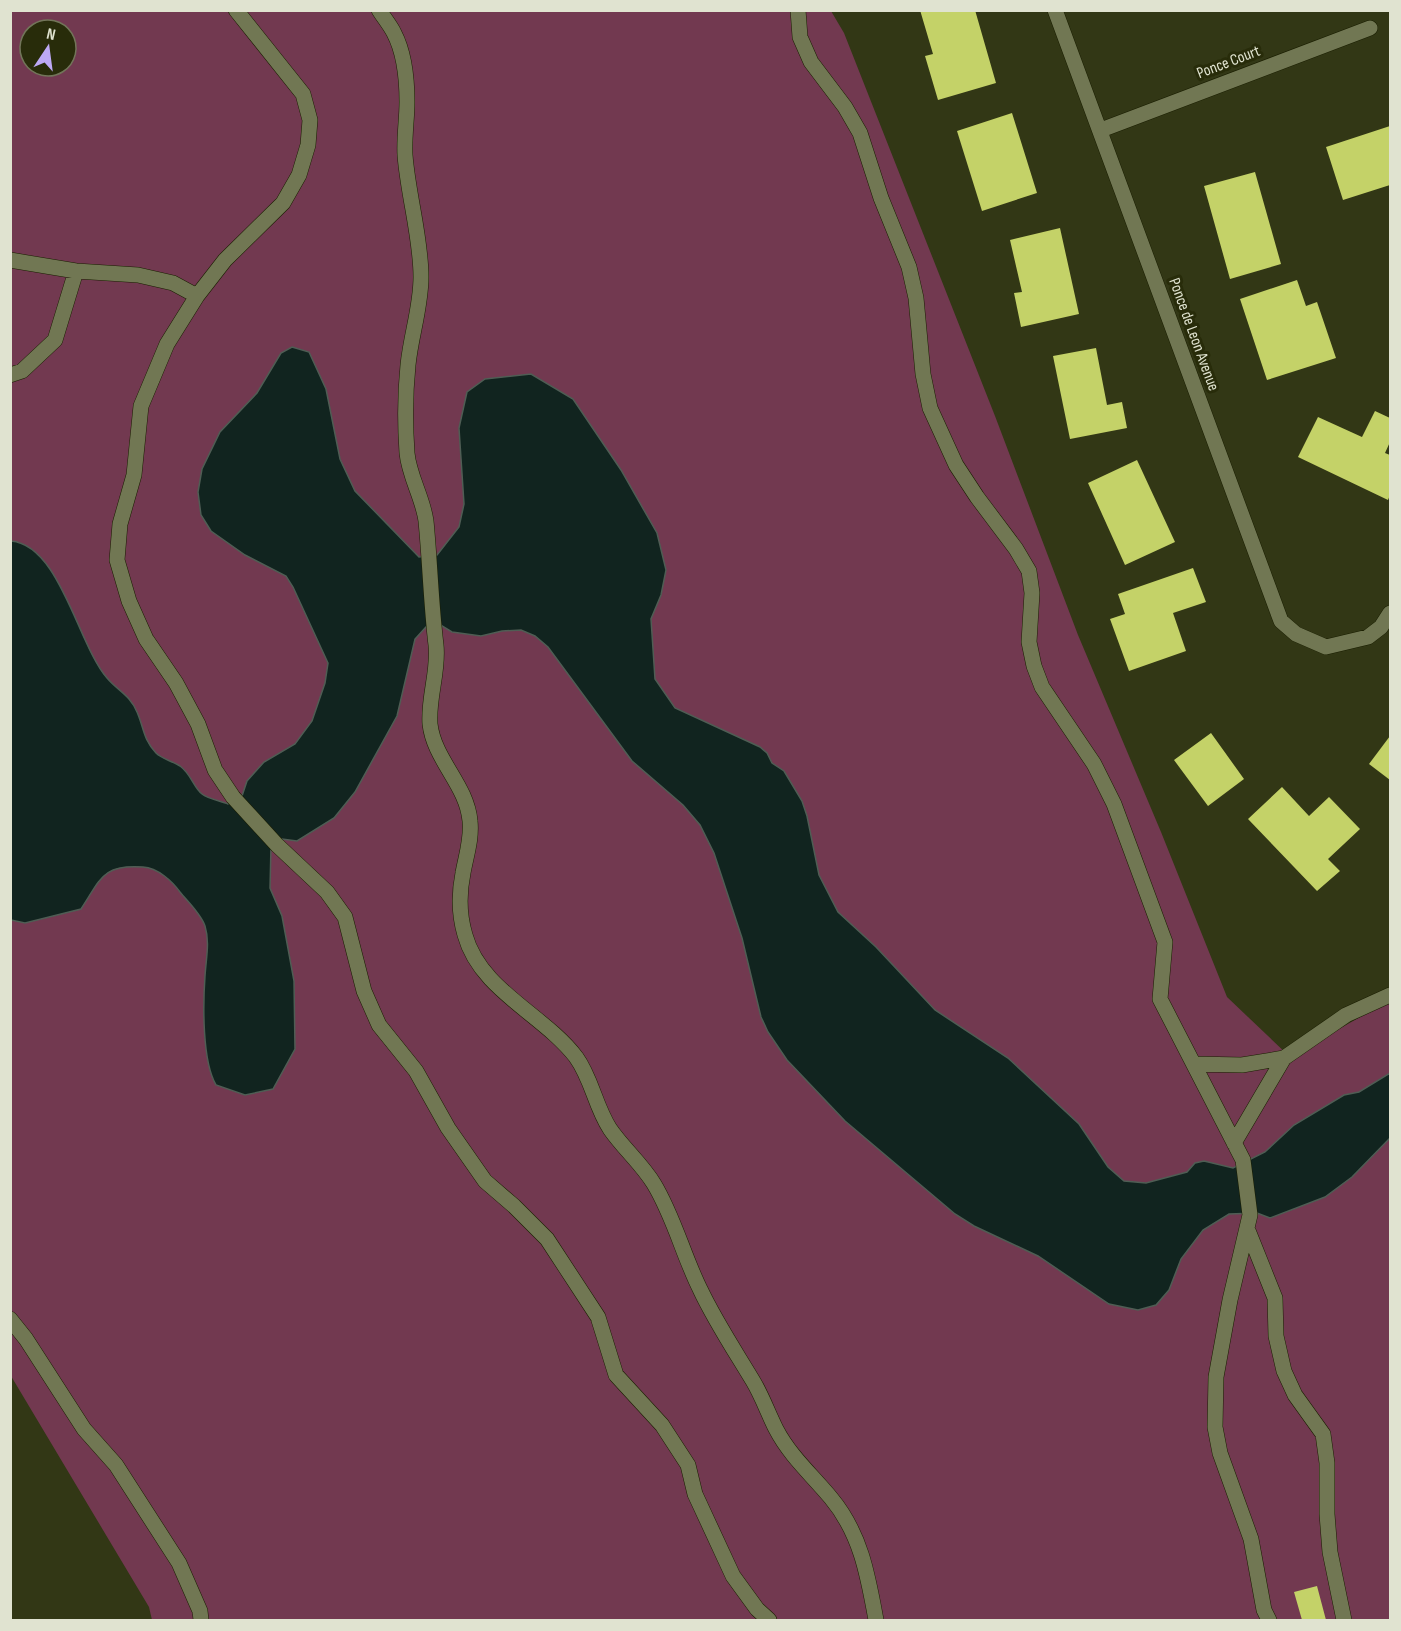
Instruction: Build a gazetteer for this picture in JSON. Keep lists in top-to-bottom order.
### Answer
{
  "streets": {
    "street": ["Ponce Court", "Ponce de Leon Avenue"]
  },
  "crossings": [
    ["Ponce Court", "Ponce de Leon Avenue"]
  ],
  "north": "top"
}
